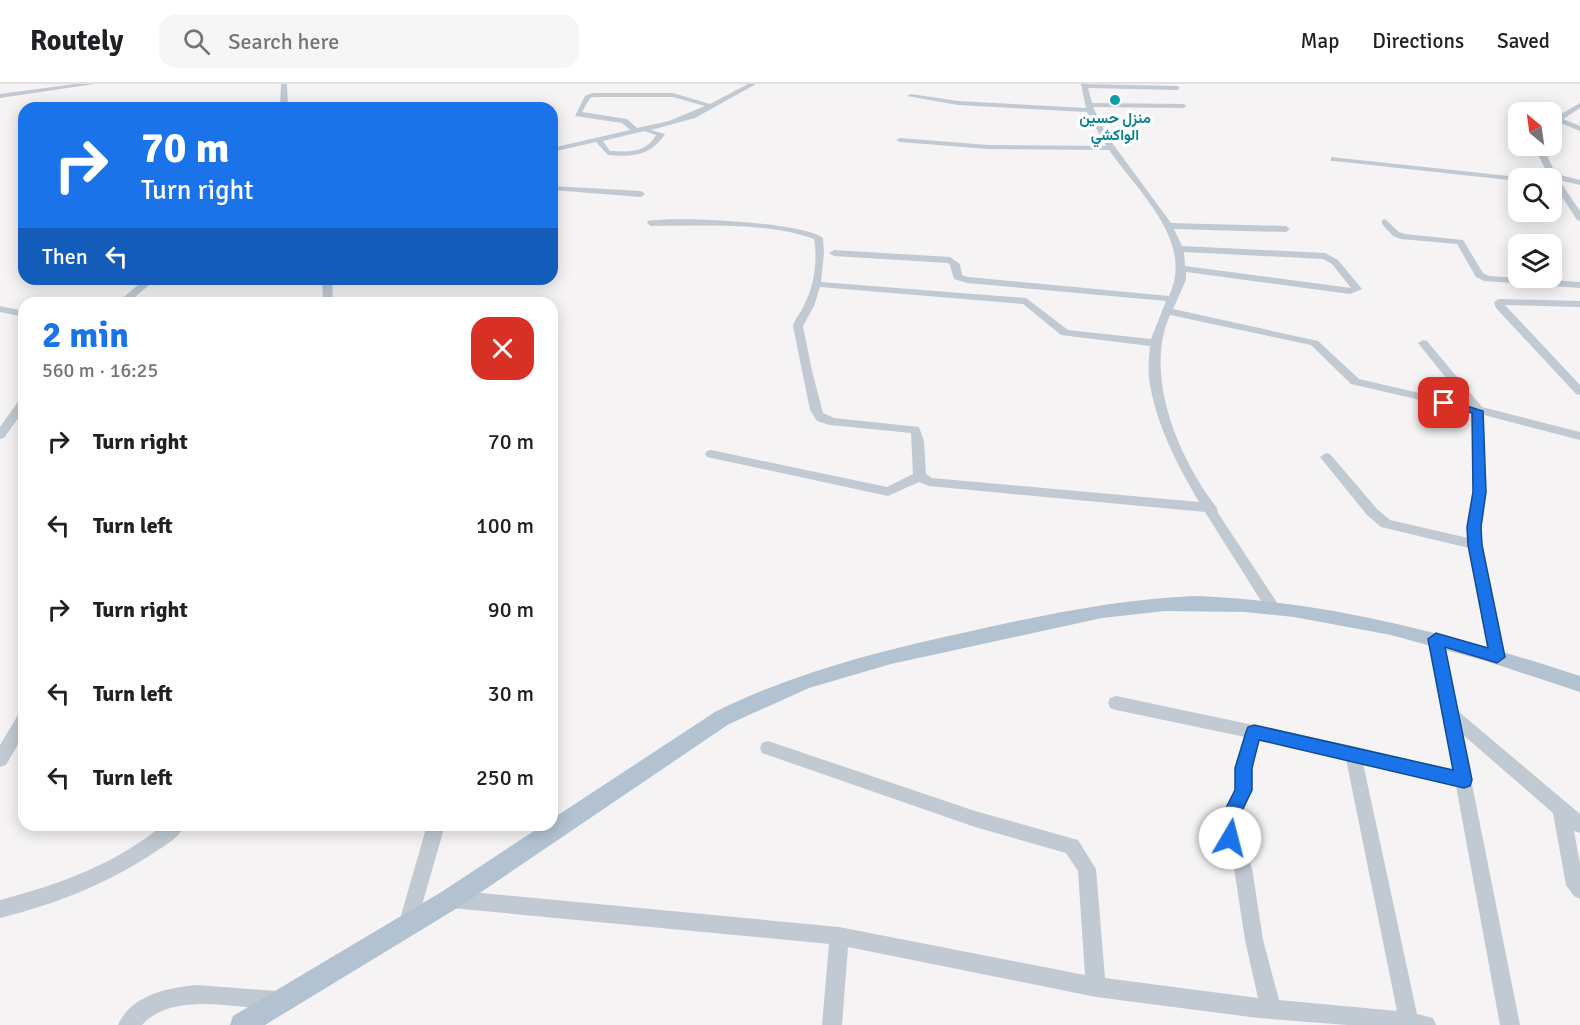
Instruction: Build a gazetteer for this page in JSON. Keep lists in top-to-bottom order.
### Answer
{
  "places": ["منزل حسين الواكشي"],
  "north": "top left",
  "page": {
    "header": "Routely",
    "search": "Search here",
    "nav": ["Map", "Directions", "Saved"],
    "turn": ["70 m", "Turn right"],
    "then": "Then",
    "heading": ["2 min", "560 m · 16:25"],
    "list": [
      {
        "name": "Turn right",
        "value": "70 m"
      },
      {
        "name": "Turn left",
        "value": "100 m"
      },
      {
        "name": "Turn right",
        "value": "90 m"
      },
      {
        "name": "Turn left",
        "value": "30 m"
      },
      {
        "name": "Turn left",
        "value": "250 m"
      }
    ]
  }
}
